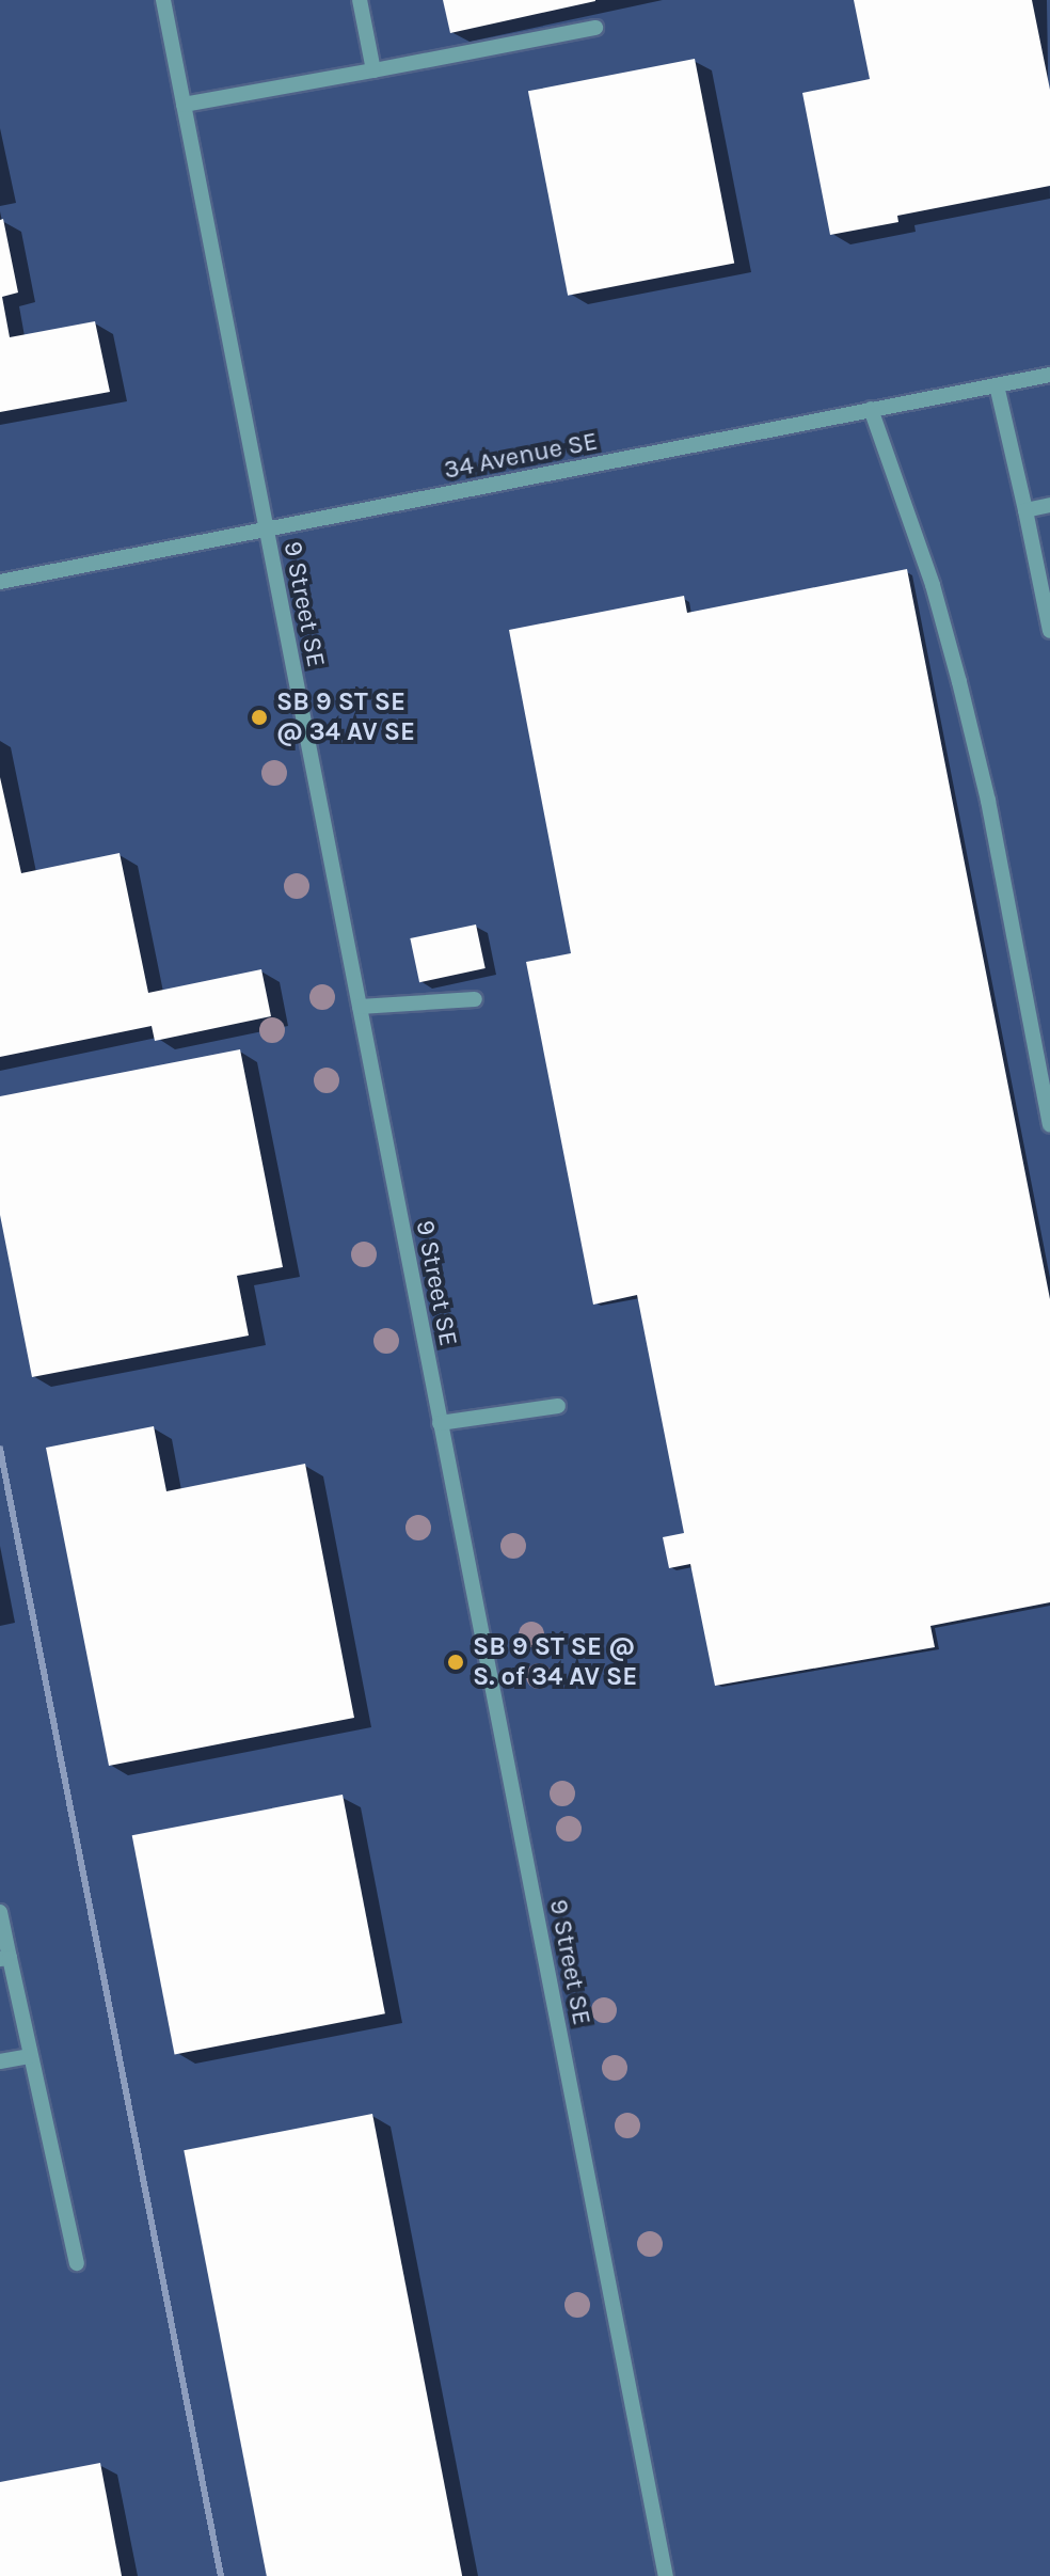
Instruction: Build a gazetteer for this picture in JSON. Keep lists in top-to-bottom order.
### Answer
{
  "streets": {
    "street": ["34 Avenue SE", "9 Street SE"]
  },
  "crossings": [
    ["34 Avenue SE", "9 Street SE"]
  ],
  "places": ["SB 9 ST SE @ 34 AV SE", "SB 9 ST SE @ S. of 34 AV SE"]
}
